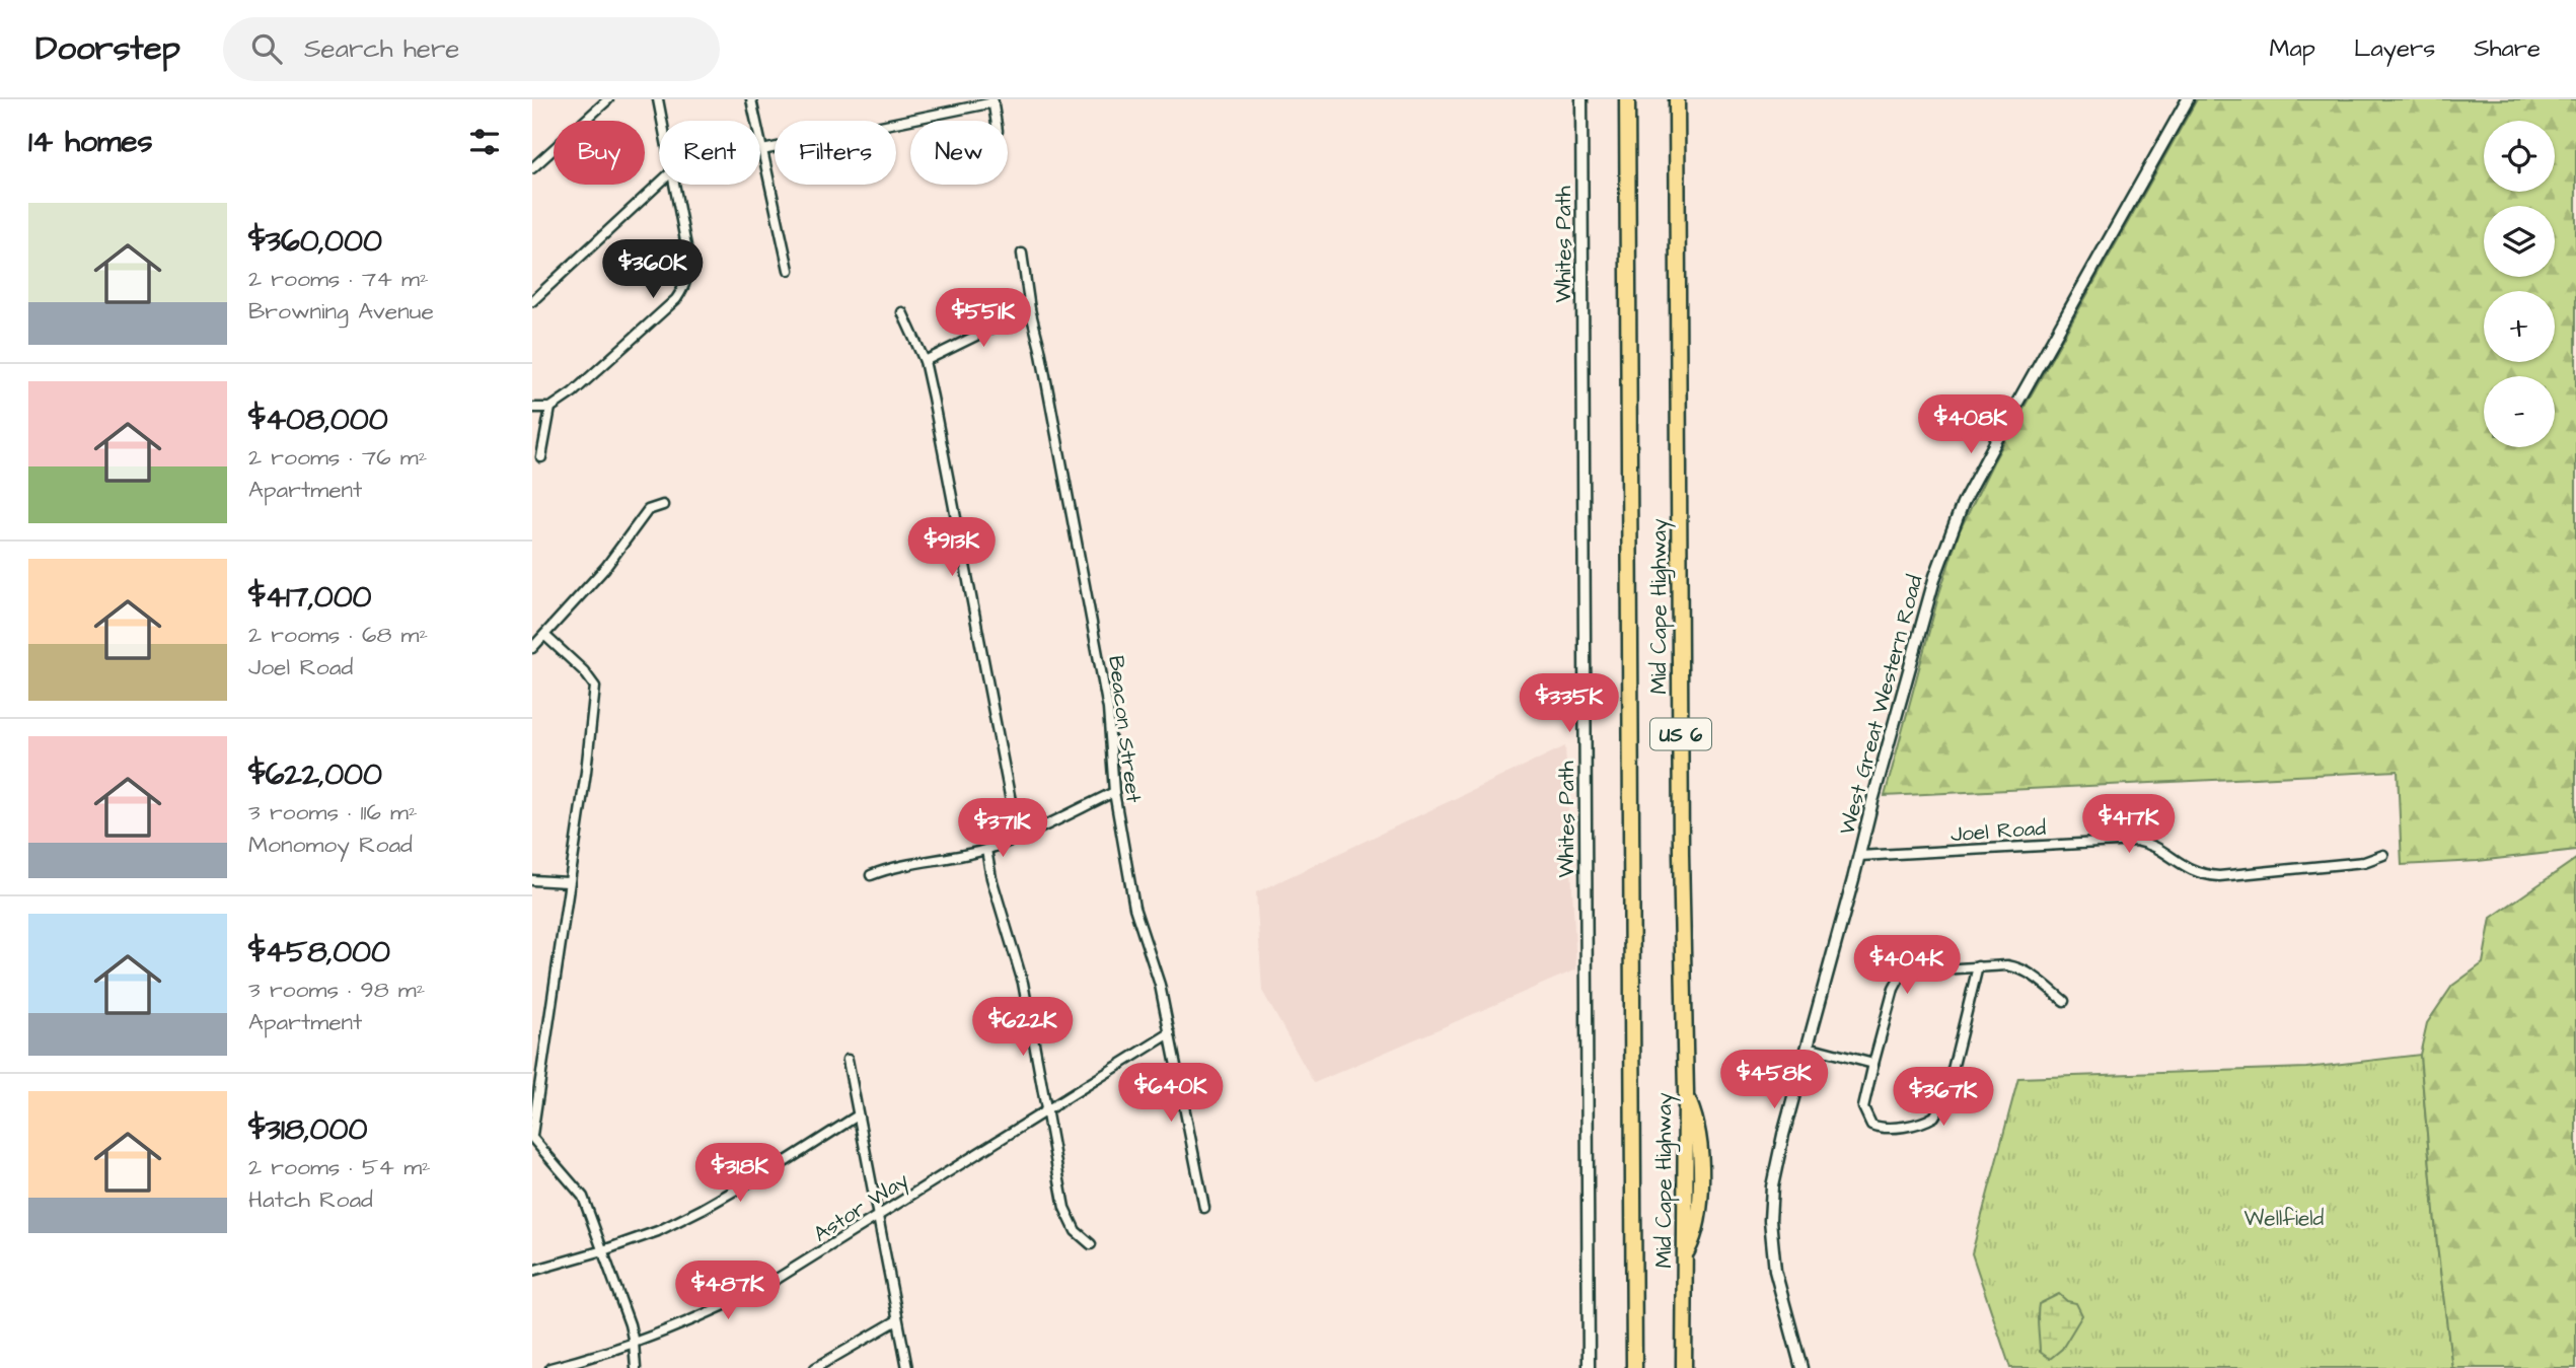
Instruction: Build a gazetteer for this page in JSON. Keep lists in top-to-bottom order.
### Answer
{
  "streets": {
    "highway": ["Mid Cape Highway", "US 6"],
    "street": [
      "Whites Path",
      "West Great Western Road",
      "Beacon Street",
      "Joel Road",
      "Astor Way"
    ]
  },
  "crossings": [
    ["West Great Western Road", "Joel Road"],
    ["Beacon Street", "Astor Way"]
  ],
  "parks": ["Wellfield"],
  "page": {
    "header": "Doorstep",
    "search": "Search here",
    "nav": ["Map", "Layers", "Share"],
    "heading": "14 homes",
    "map_buttons": ["+", "−"],
    "chip": [
      "Buy",
      "Rent",
      "Filters",
      "New"
    ],
    "list": [
      {
        "name": "$360,000",
        "note": "2 rooms · 74 m² · Browning Avenue"
      },
      {
        "name": "$408,000",
        "note": "2 rooms · 76 m² · Apartment"
      },
      {
        "name": "$417,000",
        "note": "2 rooms · 68 m² · Joel Road"
      },
      {
        "name": "$622,000",
        "note": "3 rooms · 116 m² · Monomoy Road"
      },
      {
        "name": "$458,000",
        "note": "3 rooms · 98 m² · Apartment"
      },
      {
        "name": "$318,000",
        "note": "2 rooms · 54 m² · Hatch Road"
      }
    ],
    "price": [
      "$360K",
      "$551K",
      "$408K",
      "$913K",
      "$335K",
      "$417K",
      "$371K",
      "$404K",
      "$622K",
      "$458K",
      "$640K",
      "$367K",
      "$318K",
      "$487K"
    ]
  }
}
